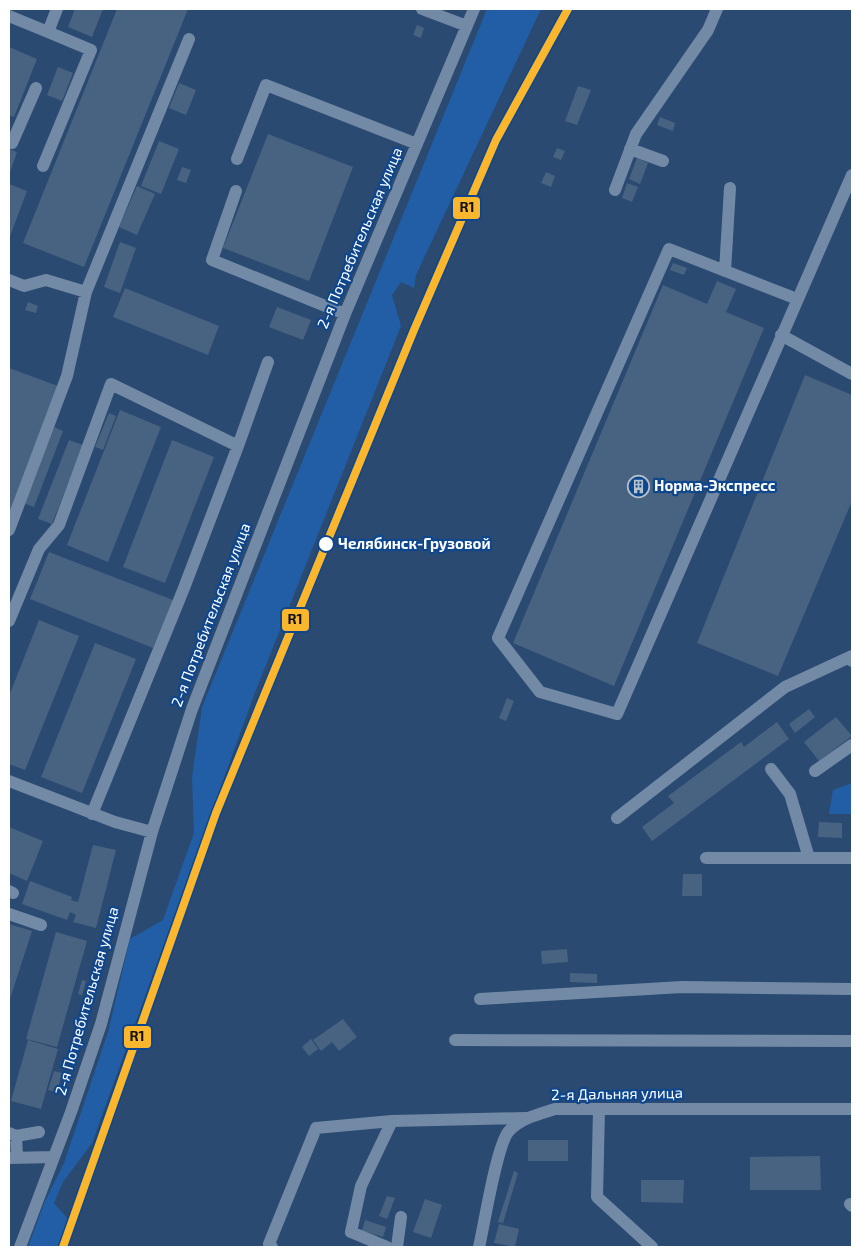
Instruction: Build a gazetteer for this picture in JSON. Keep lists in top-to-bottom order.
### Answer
{
  "streets": {
    "street": ["2-я Потребительская улица", "2-я Дальняя улица"]
  },
  "places": {
    "building": ["Норма-Экспресс"],
    "other": ["Челябинск-Грузовой"]
  },
  "lines": ["transit line R1"]
}
